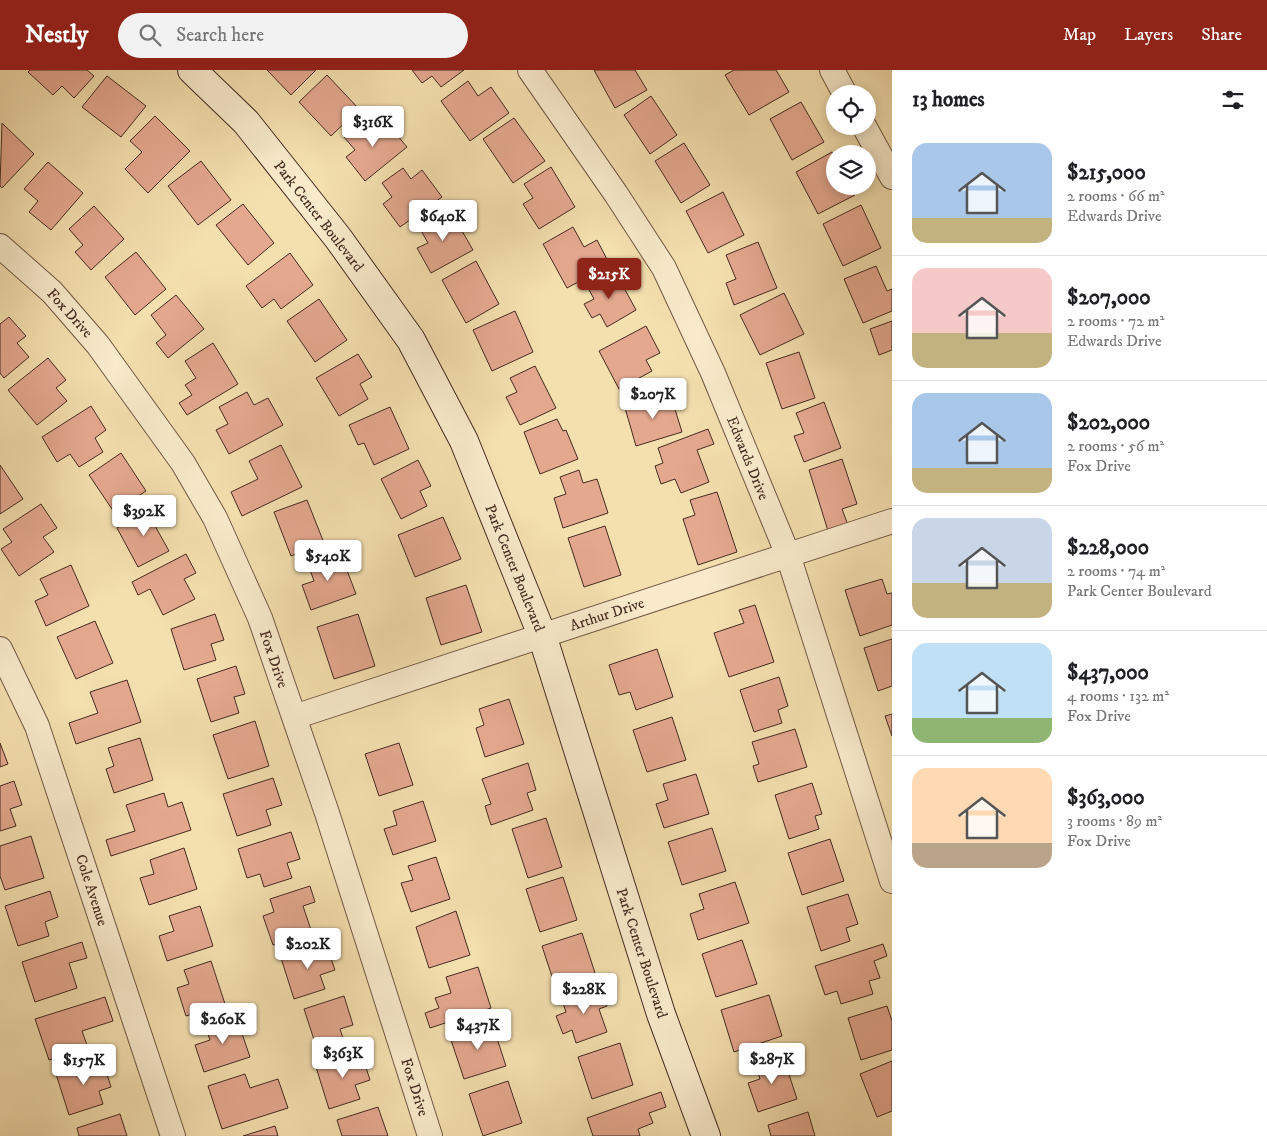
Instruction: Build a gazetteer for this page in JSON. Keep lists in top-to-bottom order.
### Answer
{
  "streets": {
    "street": [
      "Park Center Boulevard",
      "Fox Drive",
      "Edwards Drive",
      "Arthur Drive",
      "Cole Avenue"
    ]
  },
  "crossings": [
    ["Park Center Boulevard", "Arthur Drive"],
    ["Fox Drive", "Arthur Drive"],
    ["Edwards Drive", "Arthur Drive"]
  ],
  "page": {
    "header": "Nestly",
    "search": "Search here",
    "nav": ["Map", "Layers", "Share"],
    "heading": "13 homes",
    "price": [
      "$316K",
      "$640K",
      "$215K",
      "$207K",
      "$392K",
      "$540K",
      "$202K",
      "$228K",
      "$260K",
      "$437K",
      "$363K",
      "$287K",
      "$157K"
    ],
    "list": [
      {
        "name": "$215,000",
        "note": "2 rooms · 66 m² · Edwards Drive"
      },
      {
        "name": "$207,000",
        "note": "2 rooms · 72 m² · Edwards Drive"
      },
      {
        "name": "$202,000",
        "note": "2 rooms · 56 m² · Fox Drive"
      },
      {
        "name": "$228,000",
        "note": "2 rooms · 74 m² · Park Center Boulevard"
      },
      {
        "name": "$437,000",
        "note": "4 rooms · 132 m² · Fox Drive"
      },
      {
        "name": "$363,000",
        "note": "3 rooms · 89 m² · Fox Drive"
      }
    ]
  }
}
